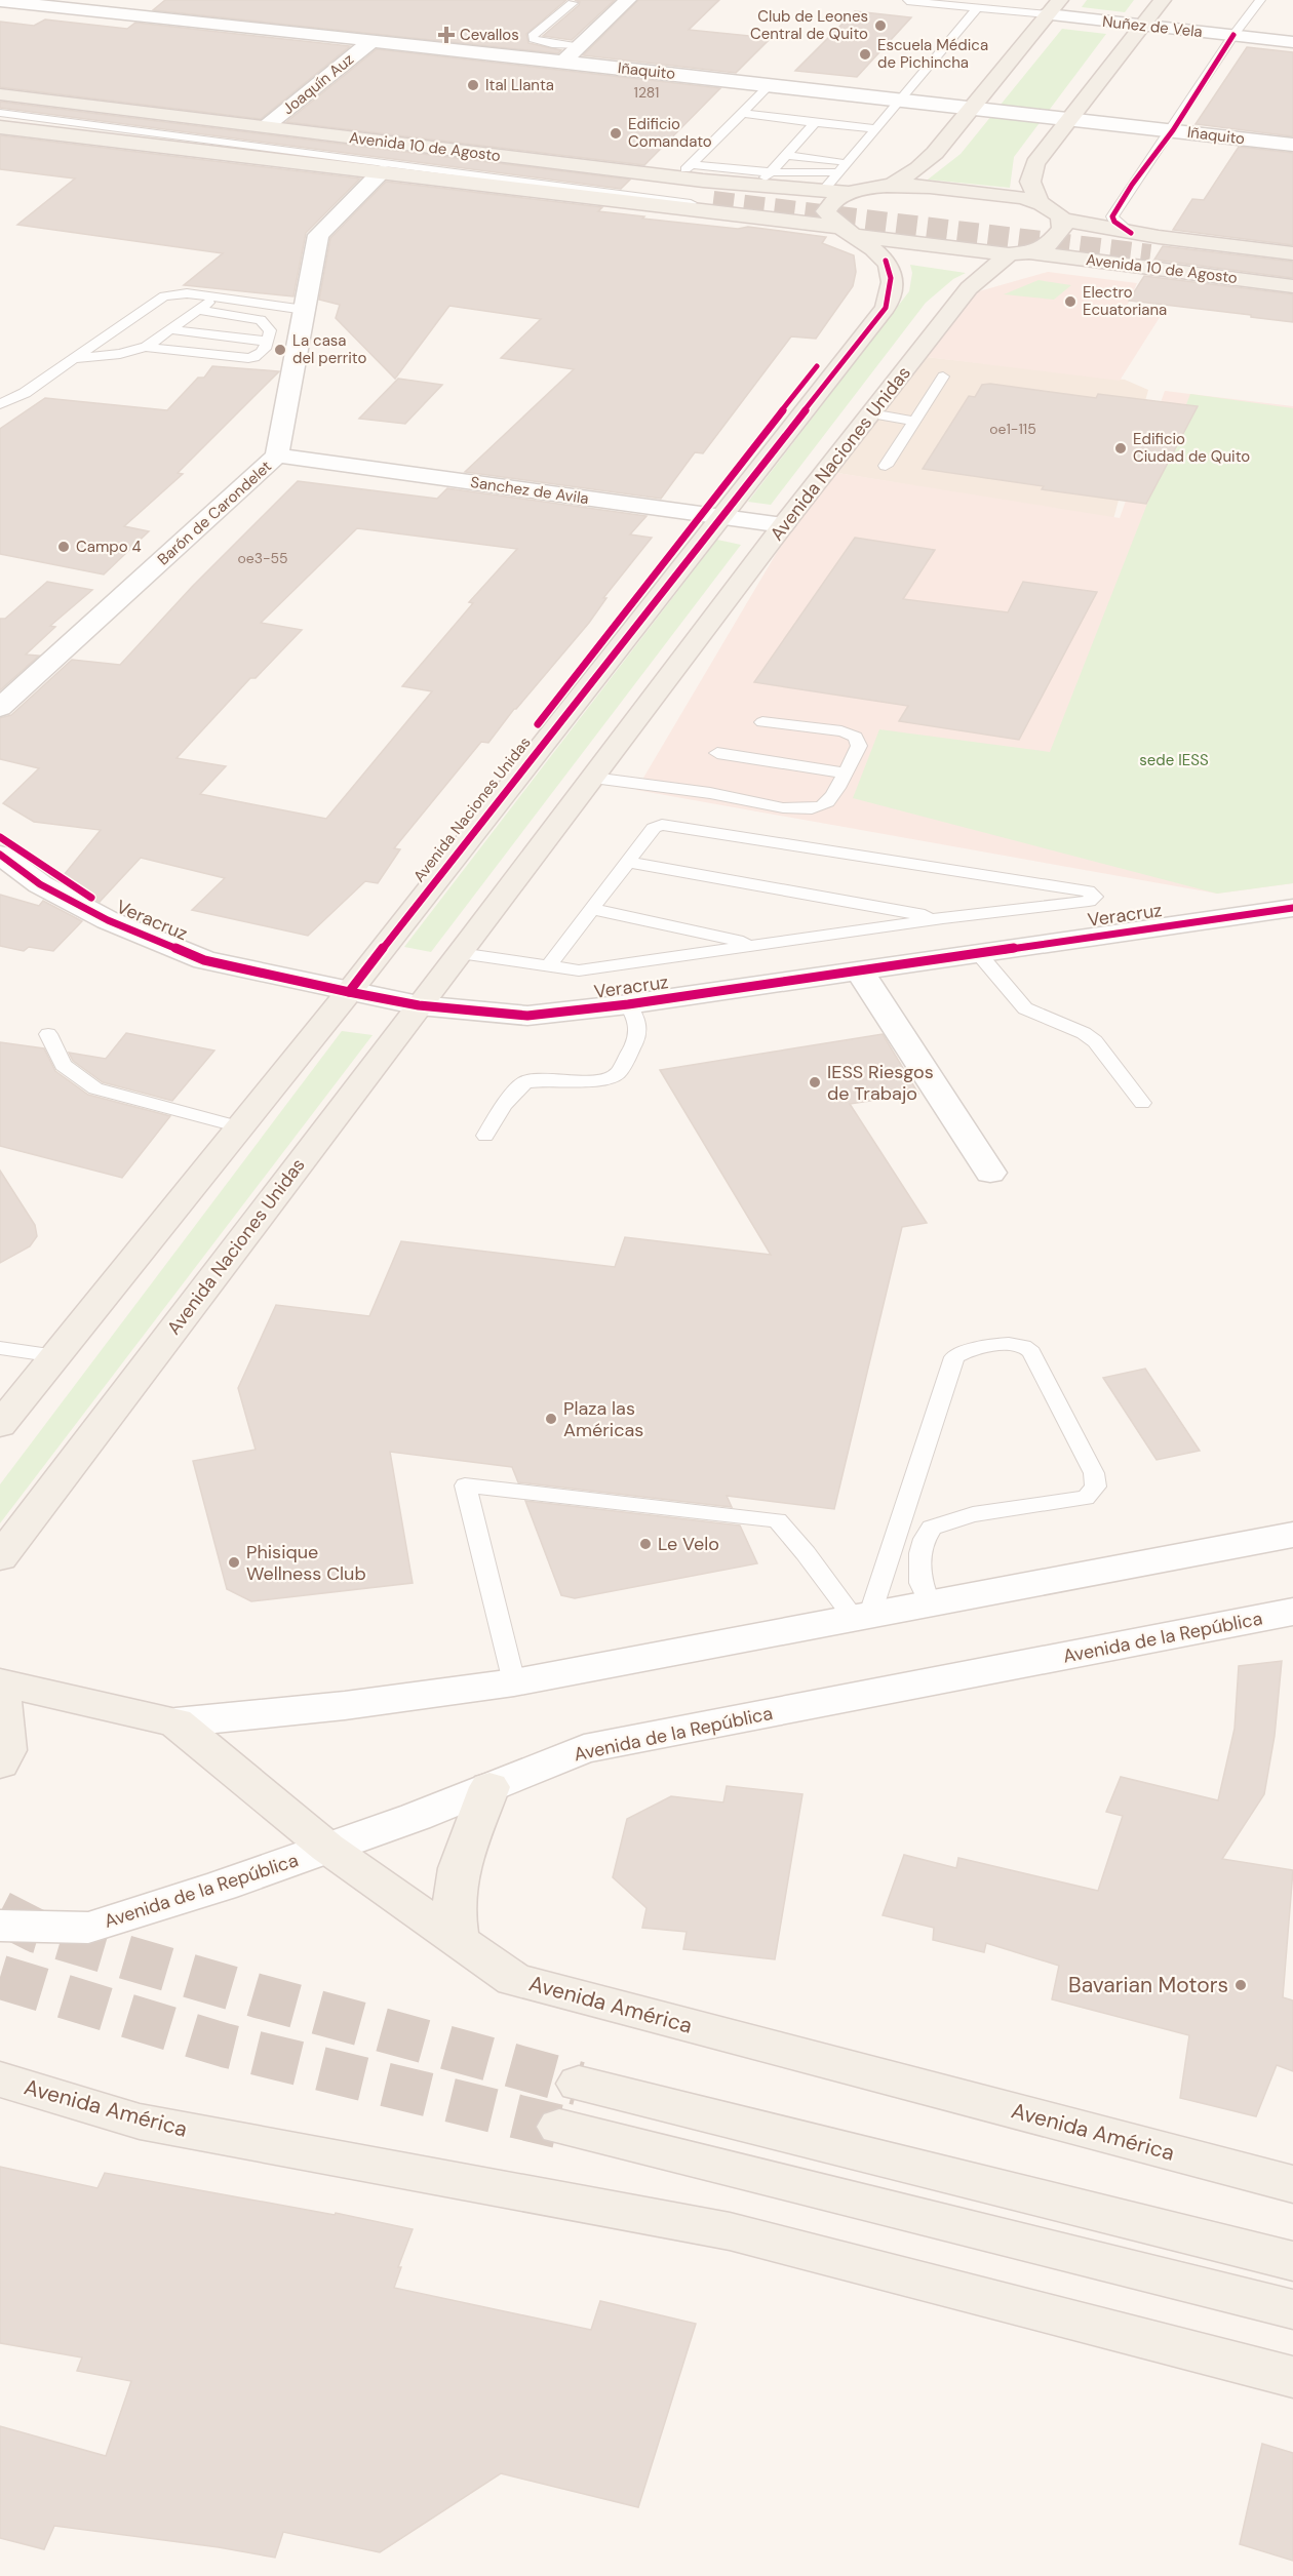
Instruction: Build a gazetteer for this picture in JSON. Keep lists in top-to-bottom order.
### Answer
{
  "streets": {
    "main road": ["Avenida 10 de Agosto", "Avenida Naciones Unidas", "Avenida América"],
    "street": [
      "Nuñez de Vela",
      "Iñaquito",
      "Joaquín Auz",
      "Sanchez de Avila",
      "Barón de Carondelet",
      "Veracruz",
      "Avenida de la República"
    ]
  },
  "crossings": [
    ["Iñaquito", "Joaquín Auz"],
    ["Joaquín Auz", "Avenida 10 de Agosto"],
    ["Avenida 10 de Agosto", "Avenida Naciones Unidas"],
    ["Avenida 10 de Agosto", "Barón de Carondelet"],
    ["Avenida Naciones Unidas", "Sanchez de Avila"],
    ["Avenida Naciones Unidas", "Veracruz"],
    ["Sanchez de Avila", "Barón de Carondelet"],
    ["Avenida de la República", "Avenida América"]
  ],
  "parks": ["sede IESS"],
  "places": {
    "other": [
      "Club de Leones Central de Quito",
      "Escuela Médica de Pichincha",
      "Ital Llanta",
      "Edificio Comandato",
      "Electro Ecuatoriana",
      "La casa del perrito",
      "Edificio Ciudad de Quito",
      "Campo 4",
      "IESS Riesgos de Trabajo",
      "Plaza las Américas",
      "Le Velo",
      "Phisique Wellness Club",
      "Bavarian Motors"
    ],
    "health": ["Cevallos"]
  },
  "house_numbers": ["1281", "oe1-115", "oe3-55"]
}
